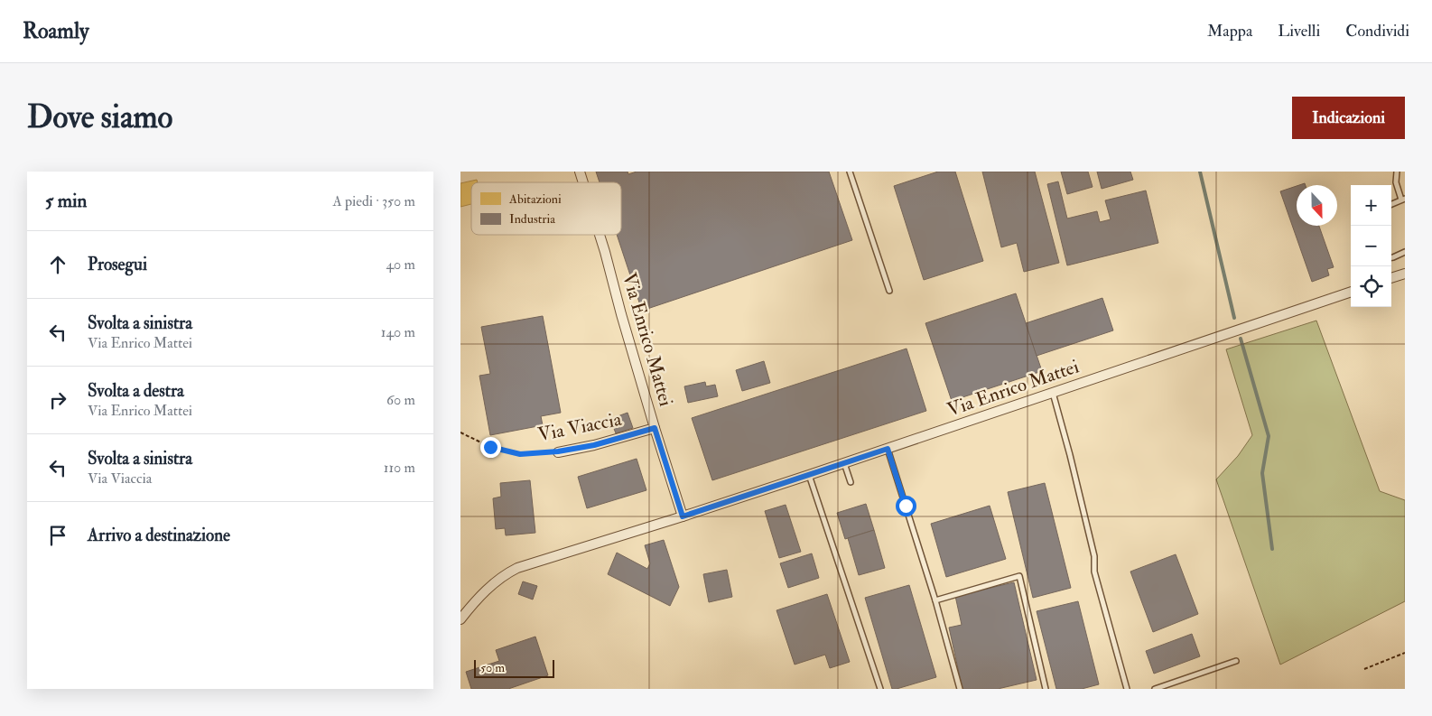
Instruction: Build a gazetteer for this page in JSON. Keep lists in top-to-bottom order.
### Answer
{
  "streets": {
    "street": ["Via Enrico Mattei", "Via Viaccia"]
  },
  "crossings": [
    ["Via Enrico Mattei", "Via Viaccia"]
  ],
  "legend": ["Abitazioni", "Industria"],
  "scale_bar": "50 m",
  "north": "bottom",
  "page": {
    "header": "Roamly",
    "nav": ["Mappa", "Livelli", "Condividi"],
    "buttons": "Indicazioni",
    "title": "Dove siamo",
    "heading": ["5 min", "A piedi · 350 m"],
    "map_buttons": ["+", "−"],
    "list": [
      ["Prosegui", "40 m"],
      ["Svolta a sinistra", "Via Enrico Mattei", "140 m"],
      ["Svolta a destra", "Via Enrico Mattei", "60 m"],
      ["Svolta a sinistra", "Via Viaccia", "110 m"],
      "Arrivo a destinazione"
    ],
    "scale": "50 m"
  }
}
